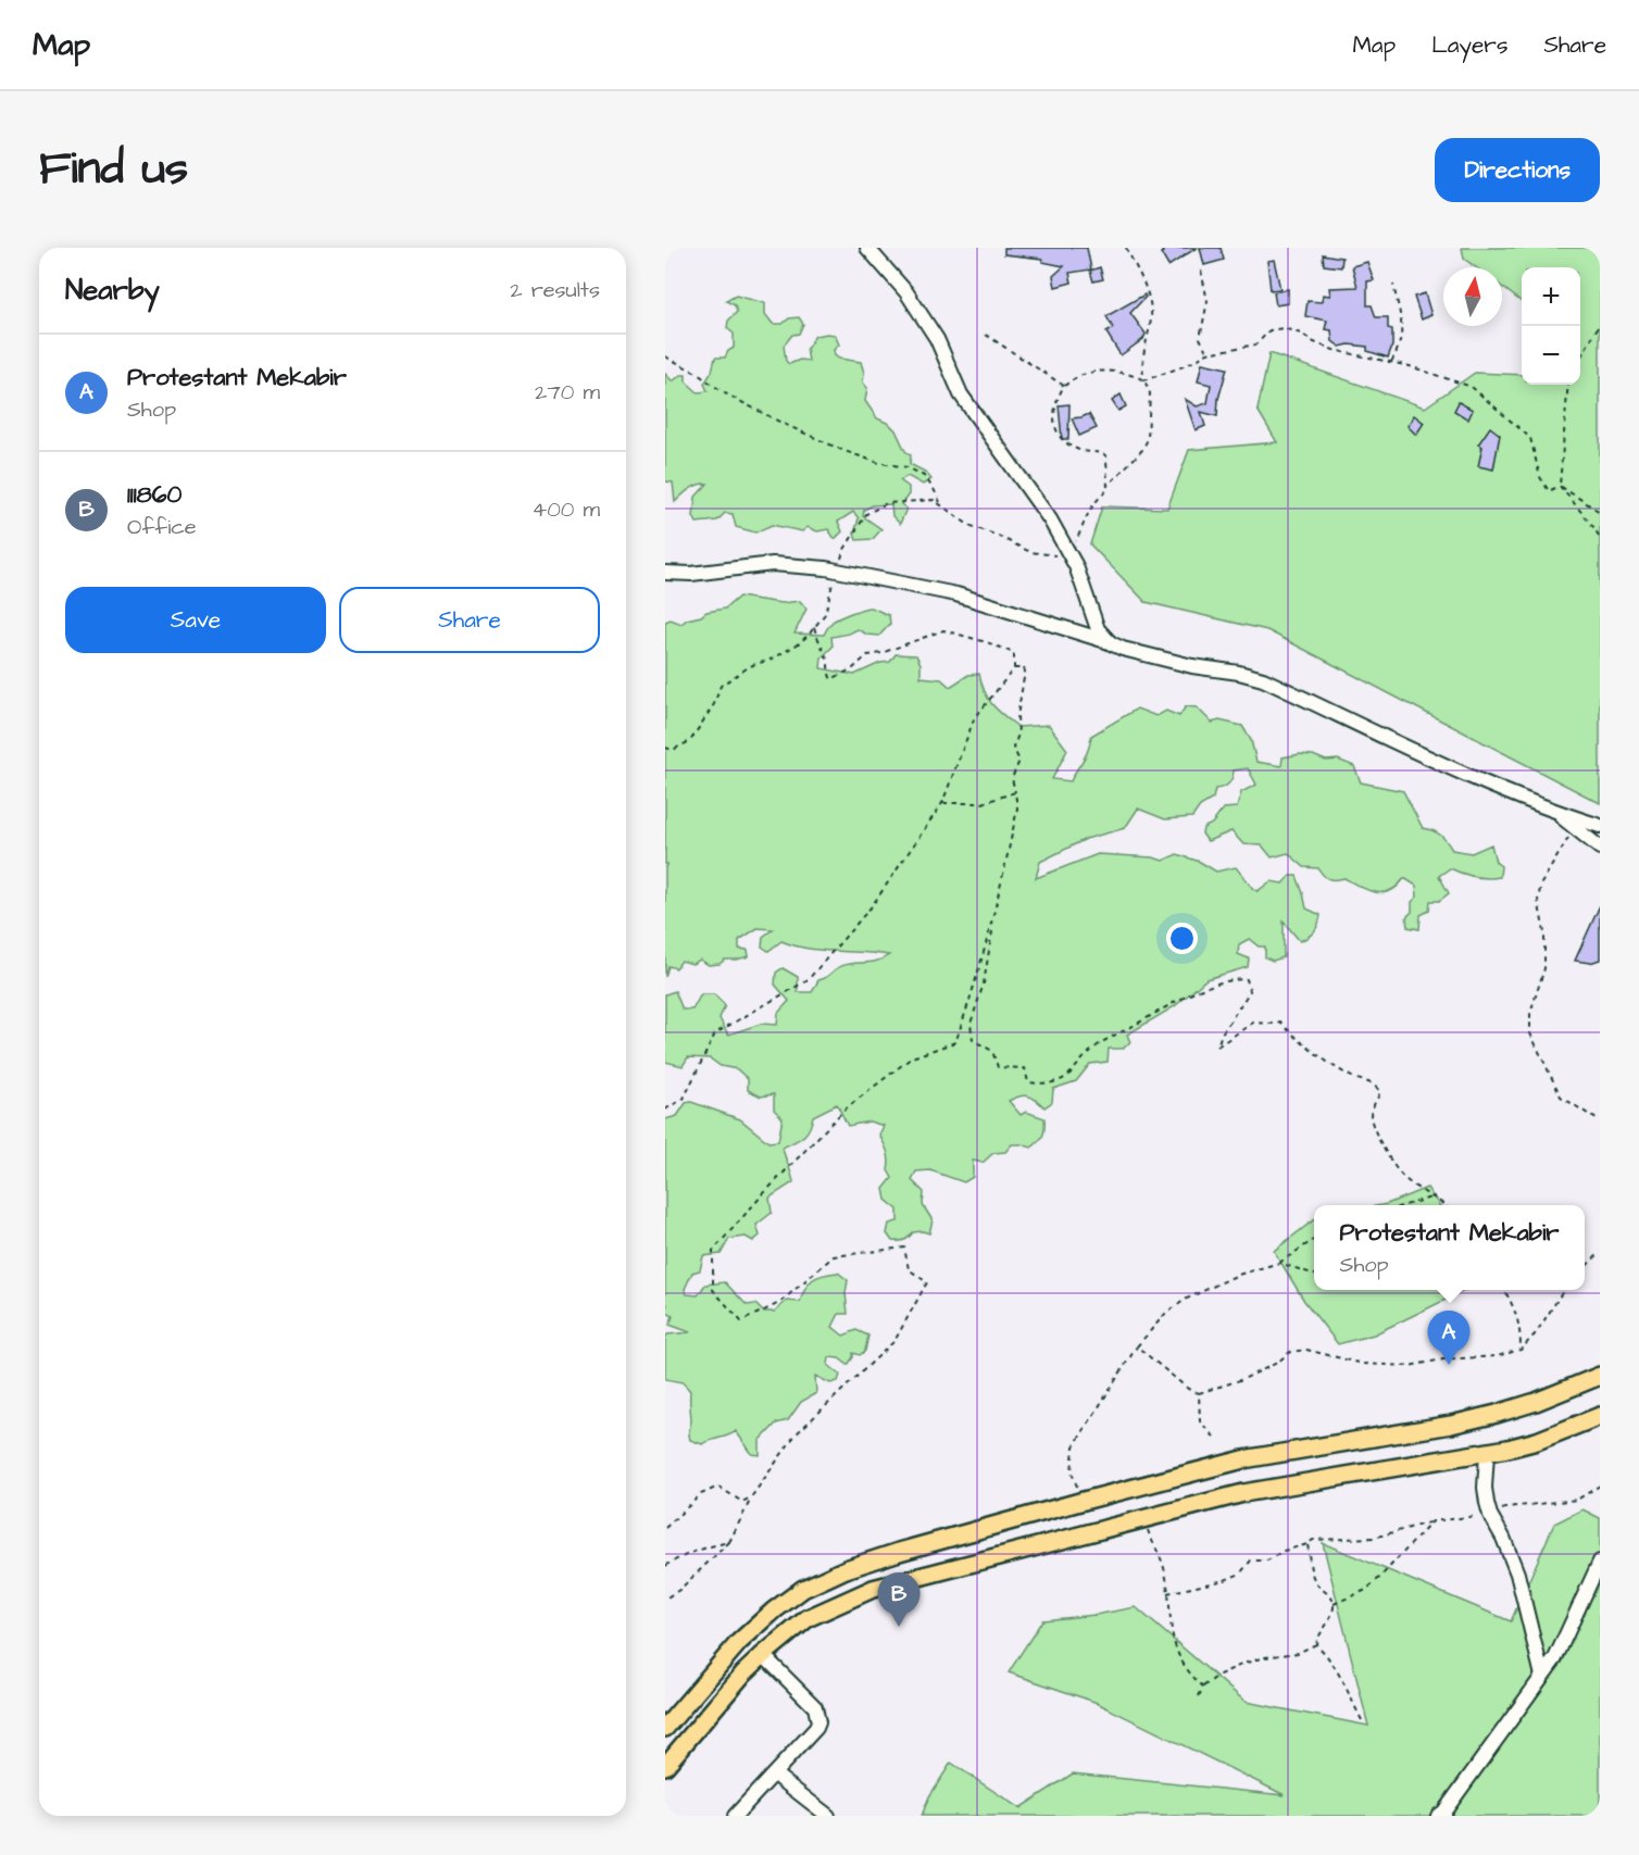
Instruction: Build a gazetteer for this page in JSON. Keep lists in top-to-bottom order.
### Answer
{
  "north": "top",
  "page": {
    "header": "Map",
    "nav": ["Map", "Layers", "Share"],
    "title": "Find us",
    "buttons": [
      "Directions",
      ["Save", "Share"]
    ],
    "heading": ["Nearby", "2 results"],
    "map_buttons": ["+", "−"],
    "list": [
      {
        "mark": "A",
        "name": "Protestant Mekabir",
        "note": "Shop",
        "value": "270 m"
      },
      {
        "mark": "B",
        "name": "111860",
        "note": "Office",
        "value": "400 m"
      }
    ],
    "popup": ["Protestant Mekabir", "Shop"],
    "pins": ["A", "B"]
  }
}
